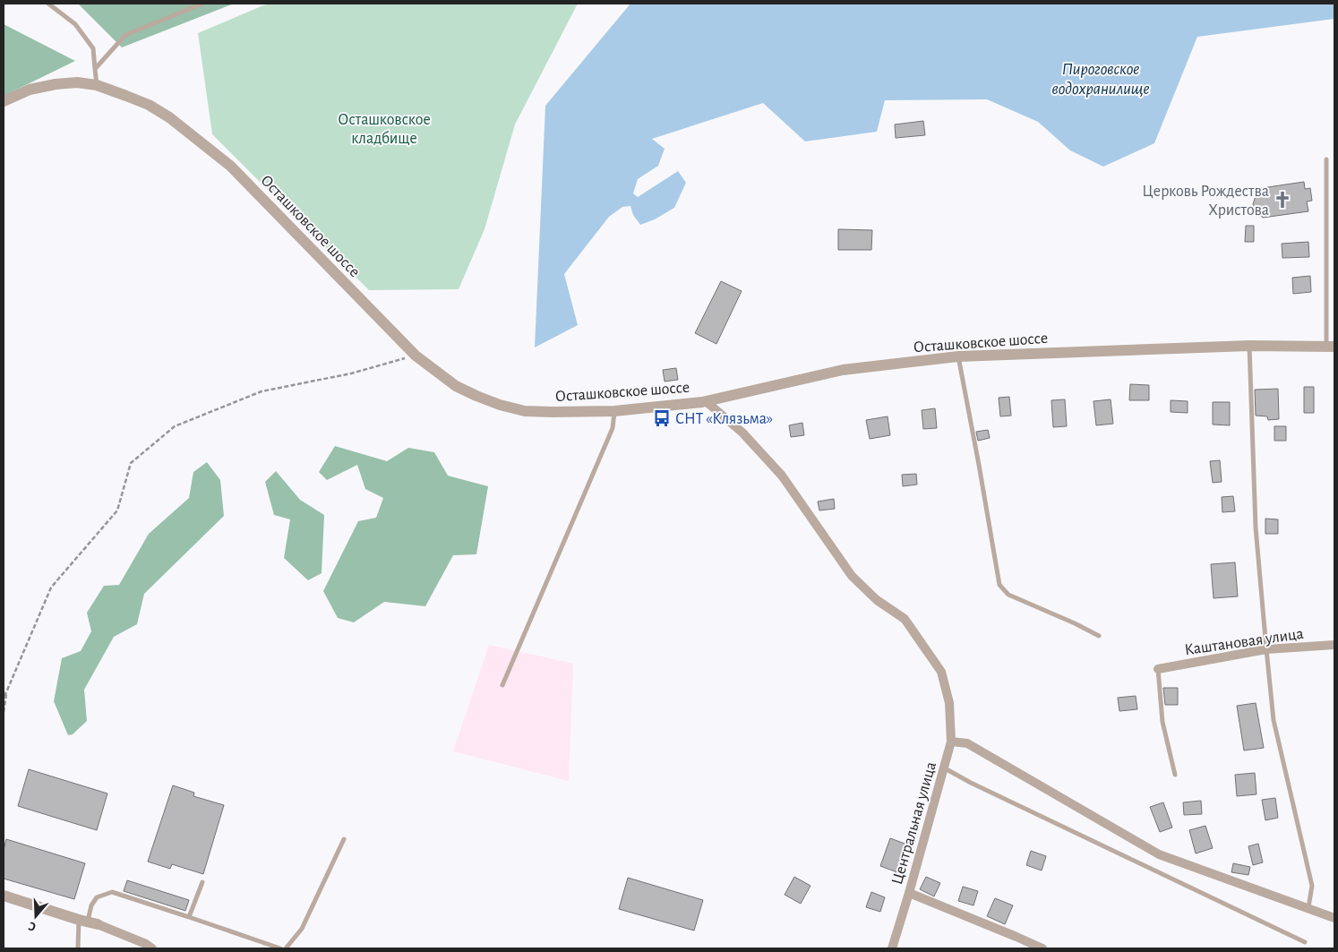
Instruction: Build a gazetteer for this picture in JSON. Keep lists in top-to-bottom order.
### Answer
{
  "streets": {
    "street": ["Осташковское шоссе", "Каштановая улица", "Центральная улица"]
  },
  "crossings": [
    ["Осташковское шоссе", "Центральная улица"]
  ],
  "water": ["Пироговское водохранилище"],
  "parks": ["Осташковское кладбище"],
  "places": {
    "church": ["Церковь Рождества Христова"],
    "bus stop": ["СНТ «Клязьма»"]
  },
  "north": "bottom"
}
